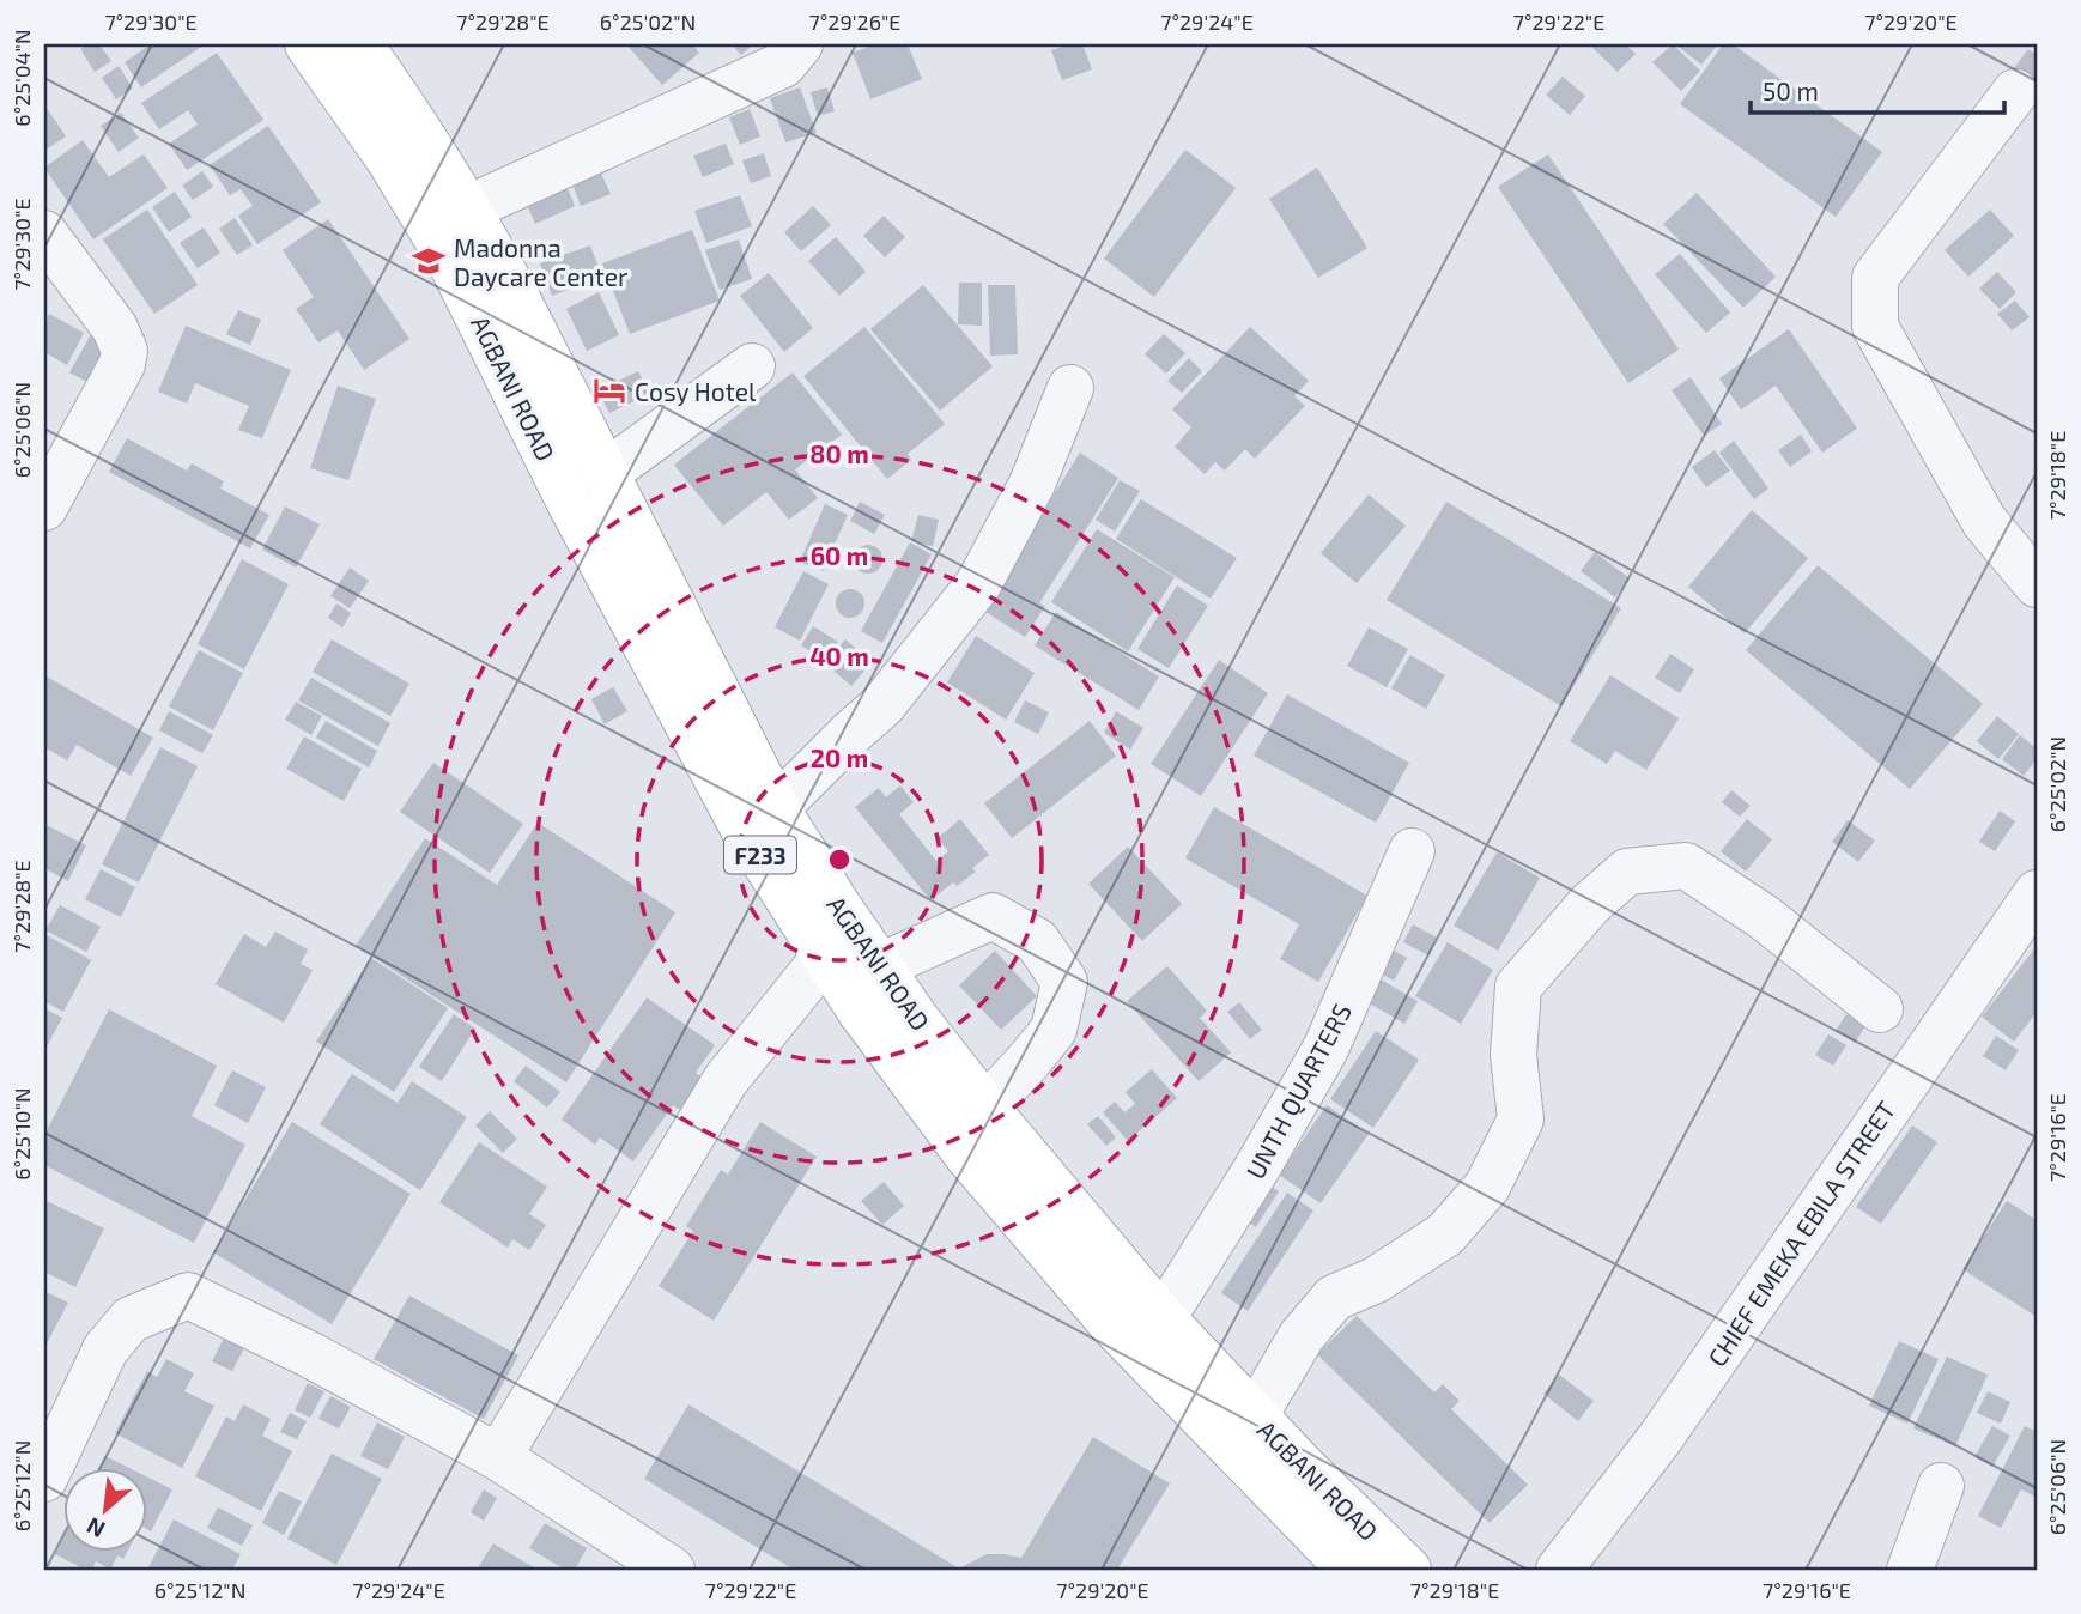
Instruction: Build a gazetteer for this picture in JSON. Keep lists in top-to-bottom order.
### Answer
{
  "streets": {
    "main road": ["AGBANI ROAD", "F233"],
    "street": ["UNTH QUARTERS", "CHIEF EMEKA EBILA STREET"]
  },
  "crossings": [
    ["AGBANI ROAD", "UNTH QUARTERS"]
  ],
  "places": {
    "school or university": ["Madonna Daycare Center"],
    "hotel": ["Cosy Hotel"]
  },
  "scale_bar": "50 m",
  "north": "bottom left",
  "coordinates": [
    "7°29'30\"E",
    "7°29'28\"E",
    "6°25'02\"N",
    "7°29'26\"E",
    "7°29'24\"E",
    "7°29'22\"E",
    "7°29'20\"E",
    "6°25'04\"N",
    "6°25'06\"N",
    "7°29'18\"E",
    "6°25'10\"N",
    "7°29'16\"E",
    "6°25'12\"N"
  ],
  "rings": [
    "80 m",
    "60 m",
    "40 m",
    "20 m"
  ]
}
